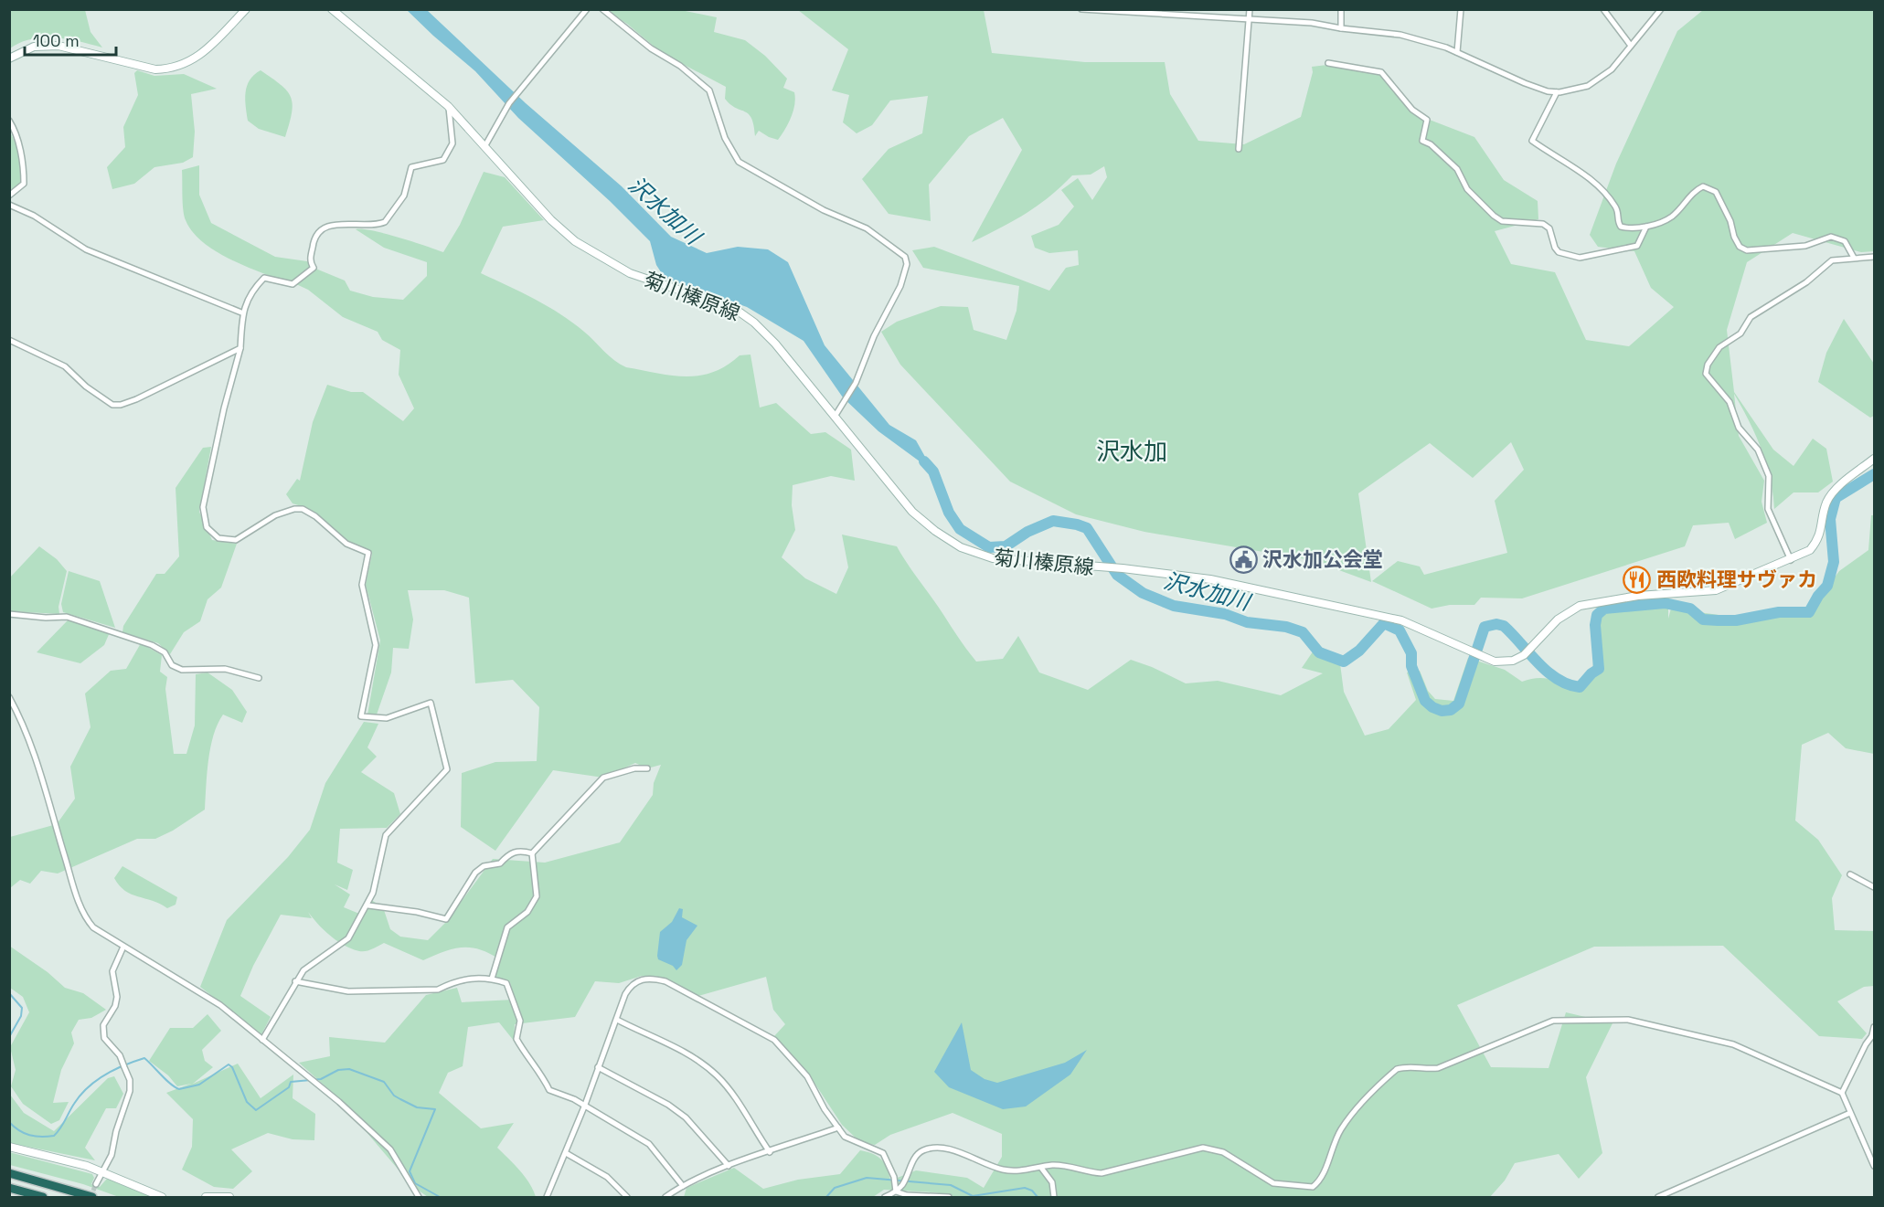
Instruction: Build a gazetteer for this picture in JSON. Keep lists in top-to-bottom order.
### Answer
{
  "streets": {
    "main road": ["菊川榛原線"]
  },
  "districts": ["沢水加"],
  "water": ["沢水加川"],
  "places": {
    "public building": ["沢水加公会堂"],
    "restaurant": ["西欧料理サヴァカ"]
  },
  "scale_bar": "100 m"
}
